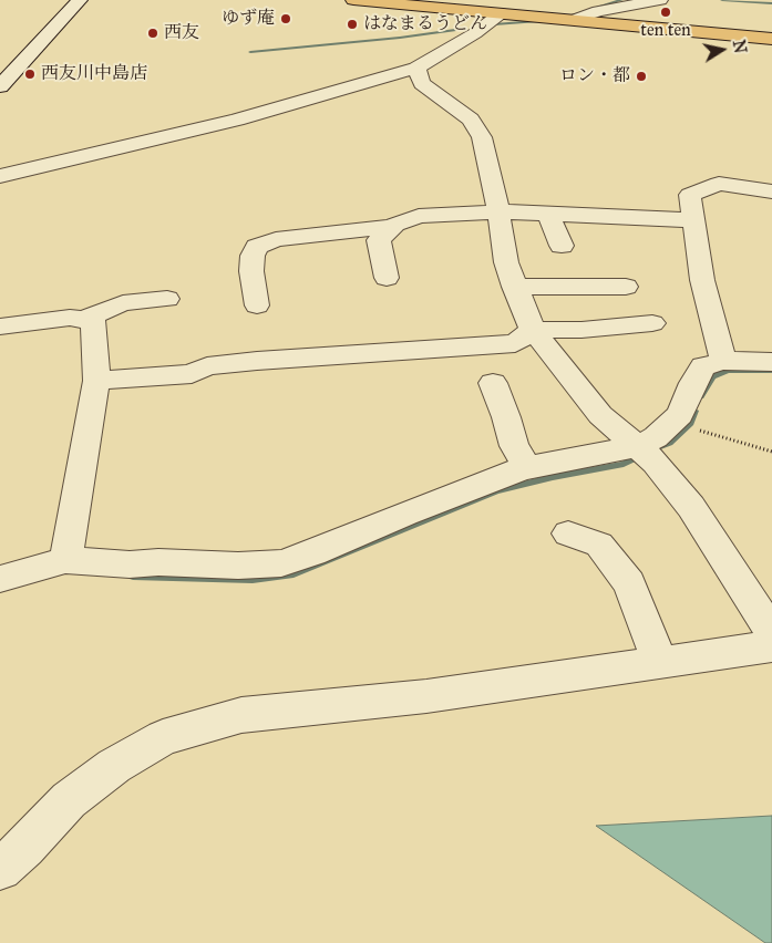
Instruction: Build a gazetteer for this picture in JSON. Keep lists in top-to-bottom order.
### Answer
{
  "places": [
    "ten ten",
    "ゆず庵",
    "はなまるうどん",
    "西友",
    "西友川中島店",
    "ロン・都"
  ],
  "north": "right"
}
